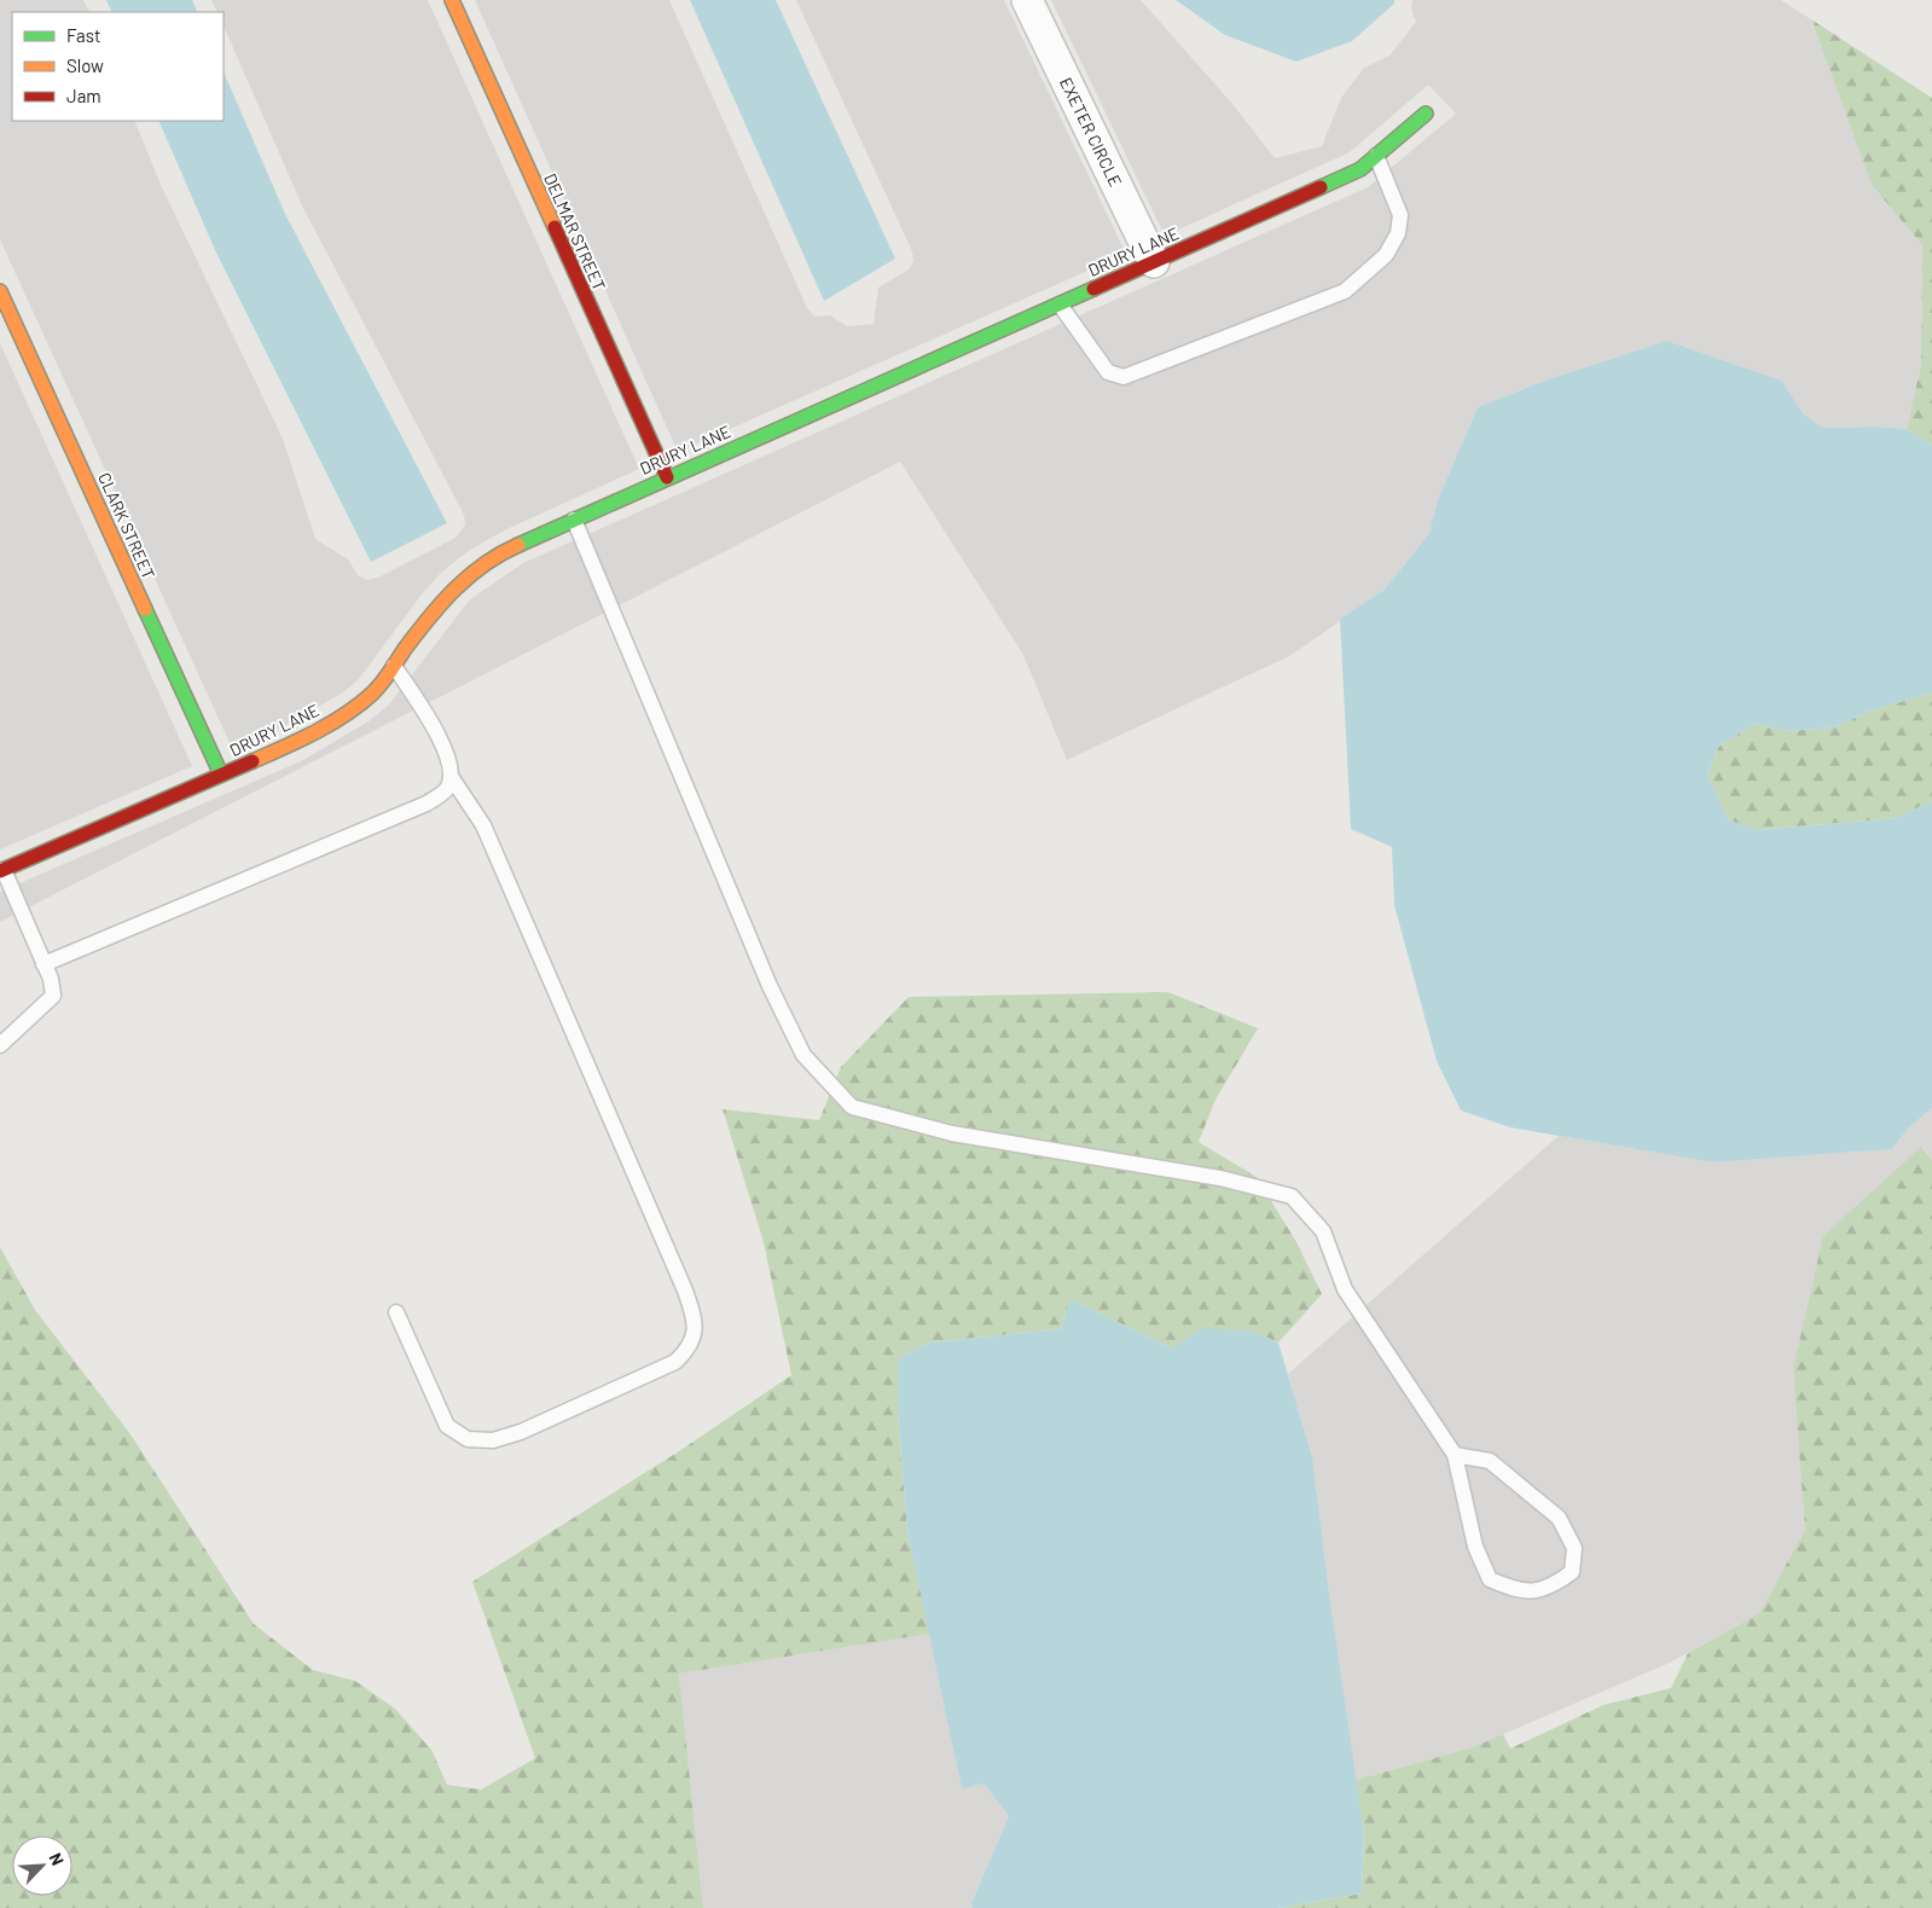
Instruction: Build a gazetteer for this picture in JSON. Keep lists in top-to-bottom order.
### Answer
{
  "streets": {
    "street": [
      "EXETER CIRCLE",
      "DELMAR STREET",
      "DRURY LANE",
      "CLARK STREET"
    ]
  },
  "crossings": [
    ["EXETER CIRCLE", "DRURY LANE"],
    ["DELMAR STREET", "DRURY LANE"],
    ["DRURY LANE", "CLARK STREET"]
  ],
  "legend": ["Fast", "Slow", "Jam"],
  "north": "top right"
}
